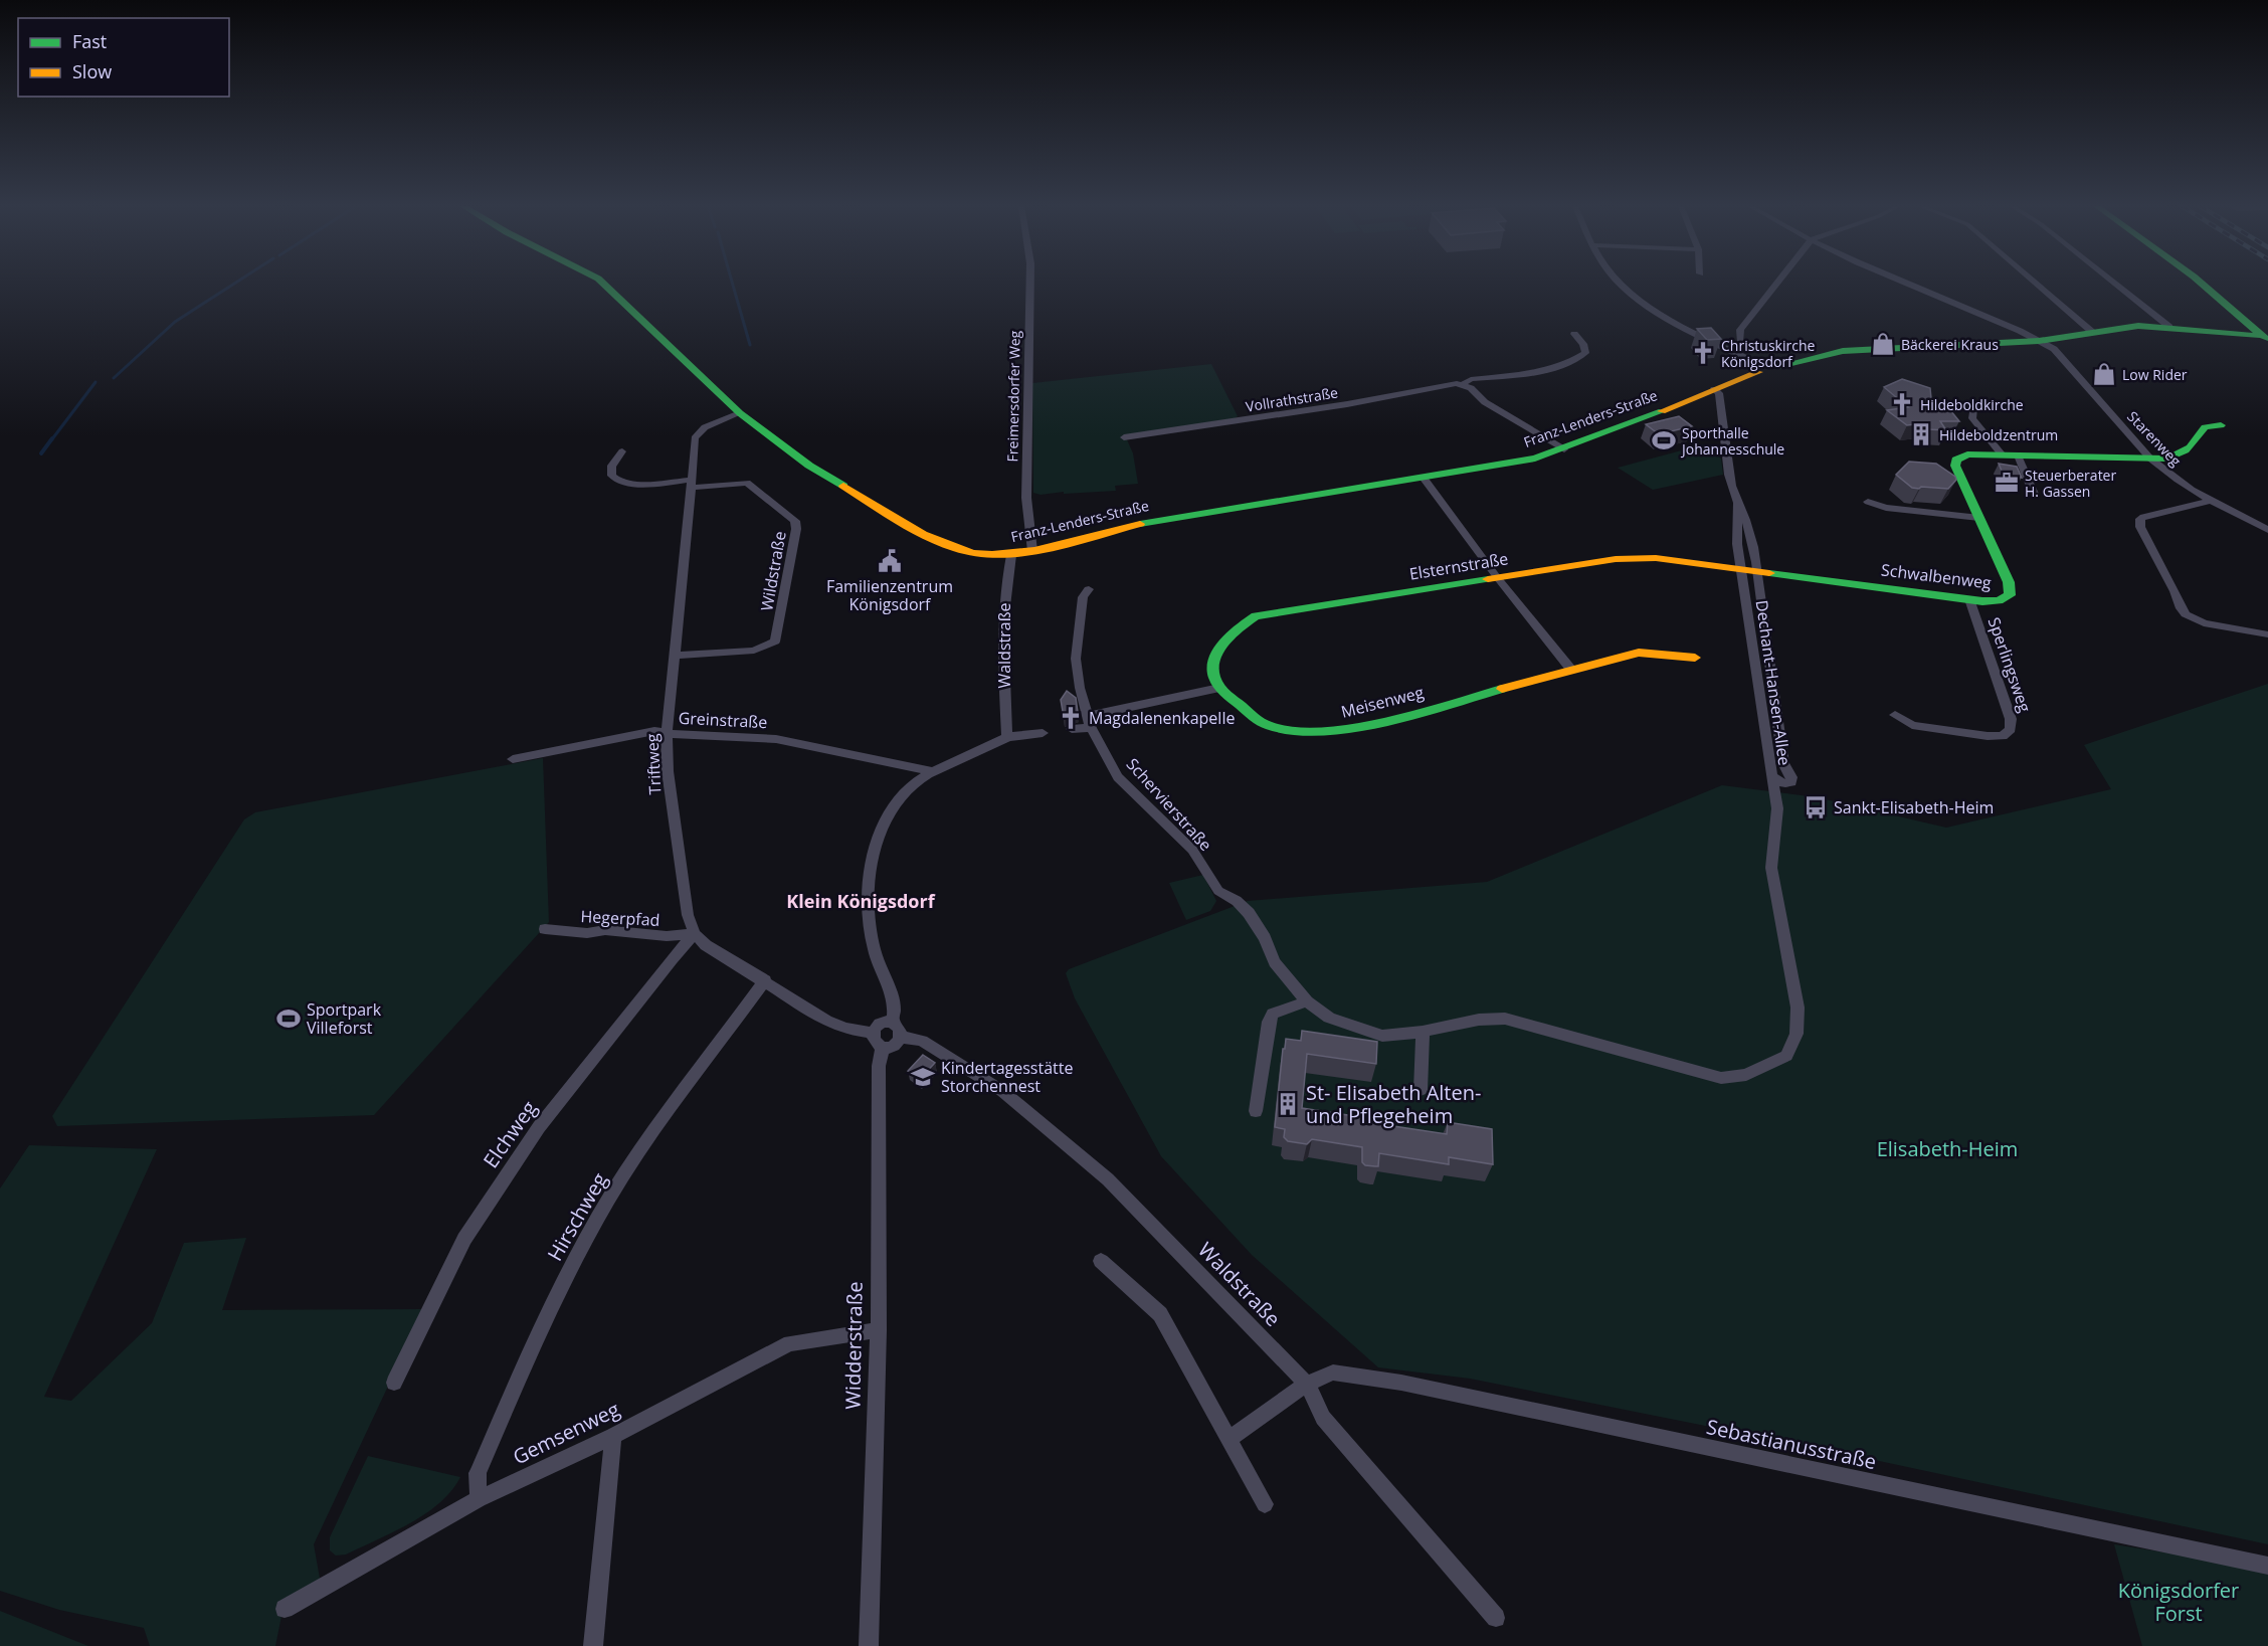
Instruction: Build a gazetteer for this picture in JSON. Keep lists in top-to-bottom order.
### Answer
{
  "streets": {
    "street": [
      "Freimersdorfer Weg",
      "Vollrathstraße",
      "Franz-Lenders-Straße",
      "Starenweg",
      "Elsternstraße",
      "Wildstraße",
      "Schwalbenweg",
      "Waldstraße",
      "Sperlingsweg",
      "Dechant-Hansen-Allee",
      "Meisenweg",
      "Greinstraße",
      "Triftweg",
      "Schervierstraße",
      "Hegerpfad",
      "Elchweg",
      "Hirschweg",
      "Widderstraße",
      "Gemsenweg",
      "Sebastianusstraße"
    ]
  },
  "crossings": [
    ["Freimersdorfer Weg", "Franz-Lenders-Straße"],
    ["Franz-Lenders-Straße", "Waldstraße"],
    ["Franz-Lenders-Straße", "Dechant-Hansen-Allee"],
    ["Franz-Lenders-Straße", "Triftweg"],
    ["Starenweg", "Schwalbenweg"],
    ["Elsternstraße", "Schwalbenweg"],
    ["Elsternstraße", "Dechant-Hansen-Allee"],
    ["Elsternstraße", "Meisenweg"],
    ["Wildstraße", "Triftweg"],
    ["Schwalbenweg", "Sperlingsweg"],
    ["Schwalbenweg", "Dechant-Hansen-Allee"],
    ["Waldstraße", "Widderstraße"],
    ["Waldstraße", "Sebastianusstraße"],
    ["Dechant-Hansen-Allee", "Schervierstraße"],
    ["Greinstraße", "Triftweg"],
    ["Triftweg", "Hegerpfad"],
    ["Triftweg", "Elchweg"],
    ["Hegerpfad", "Elchweg"],
    ["Hirschweg", "Gemsenweg"],
    ["Widderstraße", "Gemsenweg"]
  ],
  "districts": ["Klein Königsdorf"],
  "parks": ["Elisabeth-Heim", "Königsdorfer Forst"],
  "places": {
    "shop": ["Bäckerei Kraus", "Low Rider"],
    "church": ["Christuskirche Königsdorf", "Hildeboldkirche", "Magdalenenkapelle"],
    "building": ["Hildeboldzentrum", "St- Elisabeth Alten- und Pflegeheim"],
    "sports": ["Sporthalle Johannesschule", "Sportpark Villeforst"],
    "office": ["Steuerberater H. Gassen"],
    "public building": ["Familienzentrum Königsdorf"],
    "bus stop": ["Sankt-Elisabeth-Heim"],
    "school or university": ["Kindertagesstätte Storchennest"]
  },
  "legend": ["Fast", "Slow"]
}
